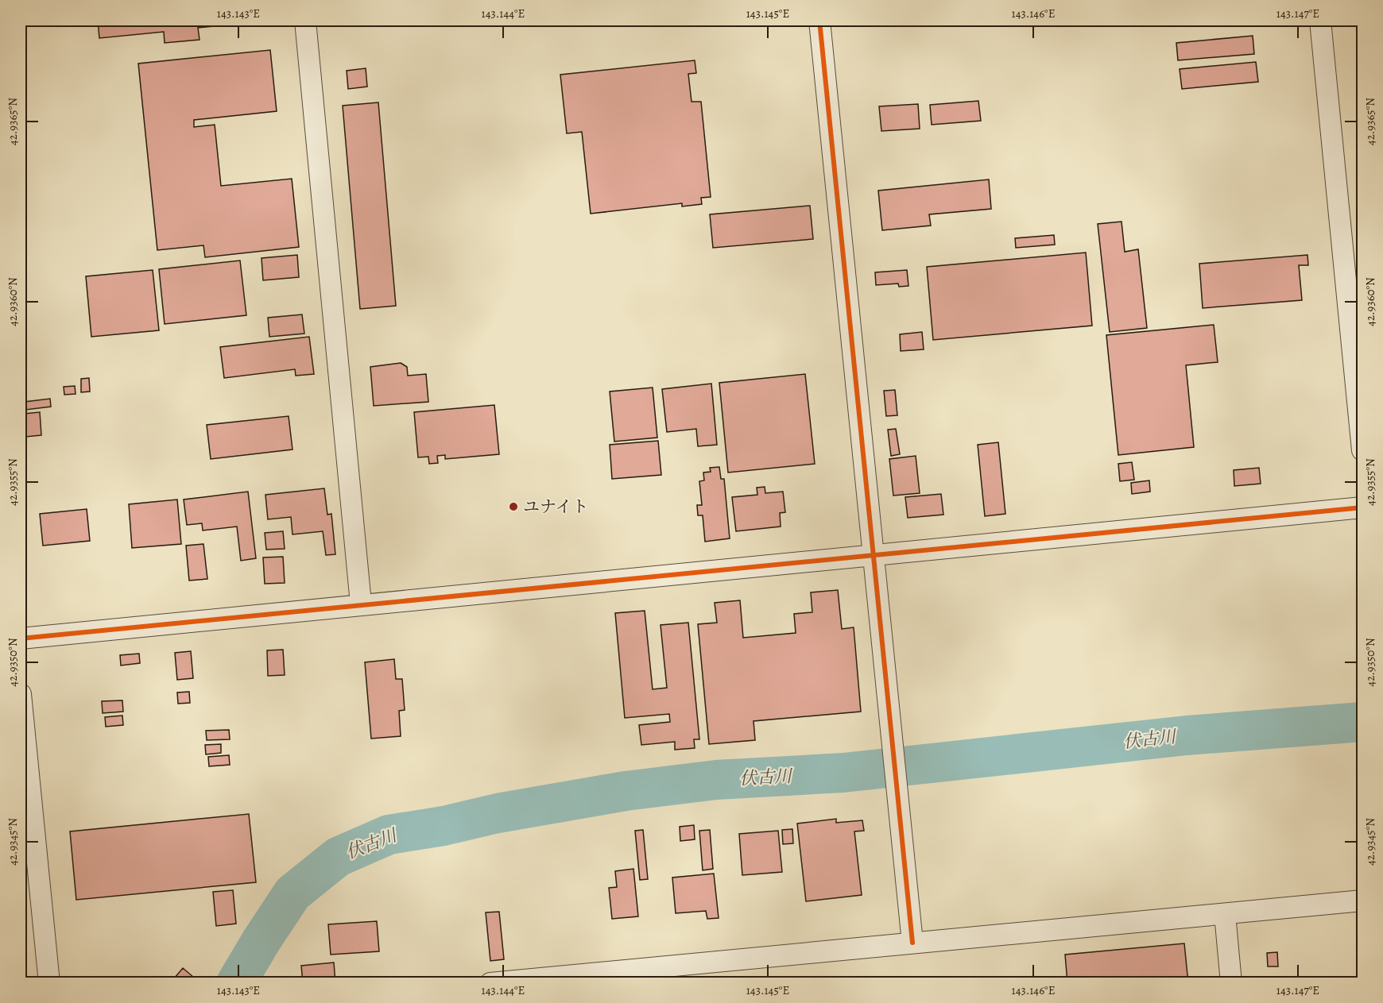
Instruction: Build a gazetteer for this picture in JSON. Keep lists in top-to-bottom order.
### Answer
{
  "water": ["伏古川"],
  "places": ["ユナイト"],
  "coordinates": [
    "143.143°E",
    "143.144°E",
    "143.145°E",
    "143.146°E",
    "143.147°E",
    "42.9365°N",
    "42.9360°N",
    "42.9355°N",
    "42.9350°N",
    "42.9345°N"
  ]
}
